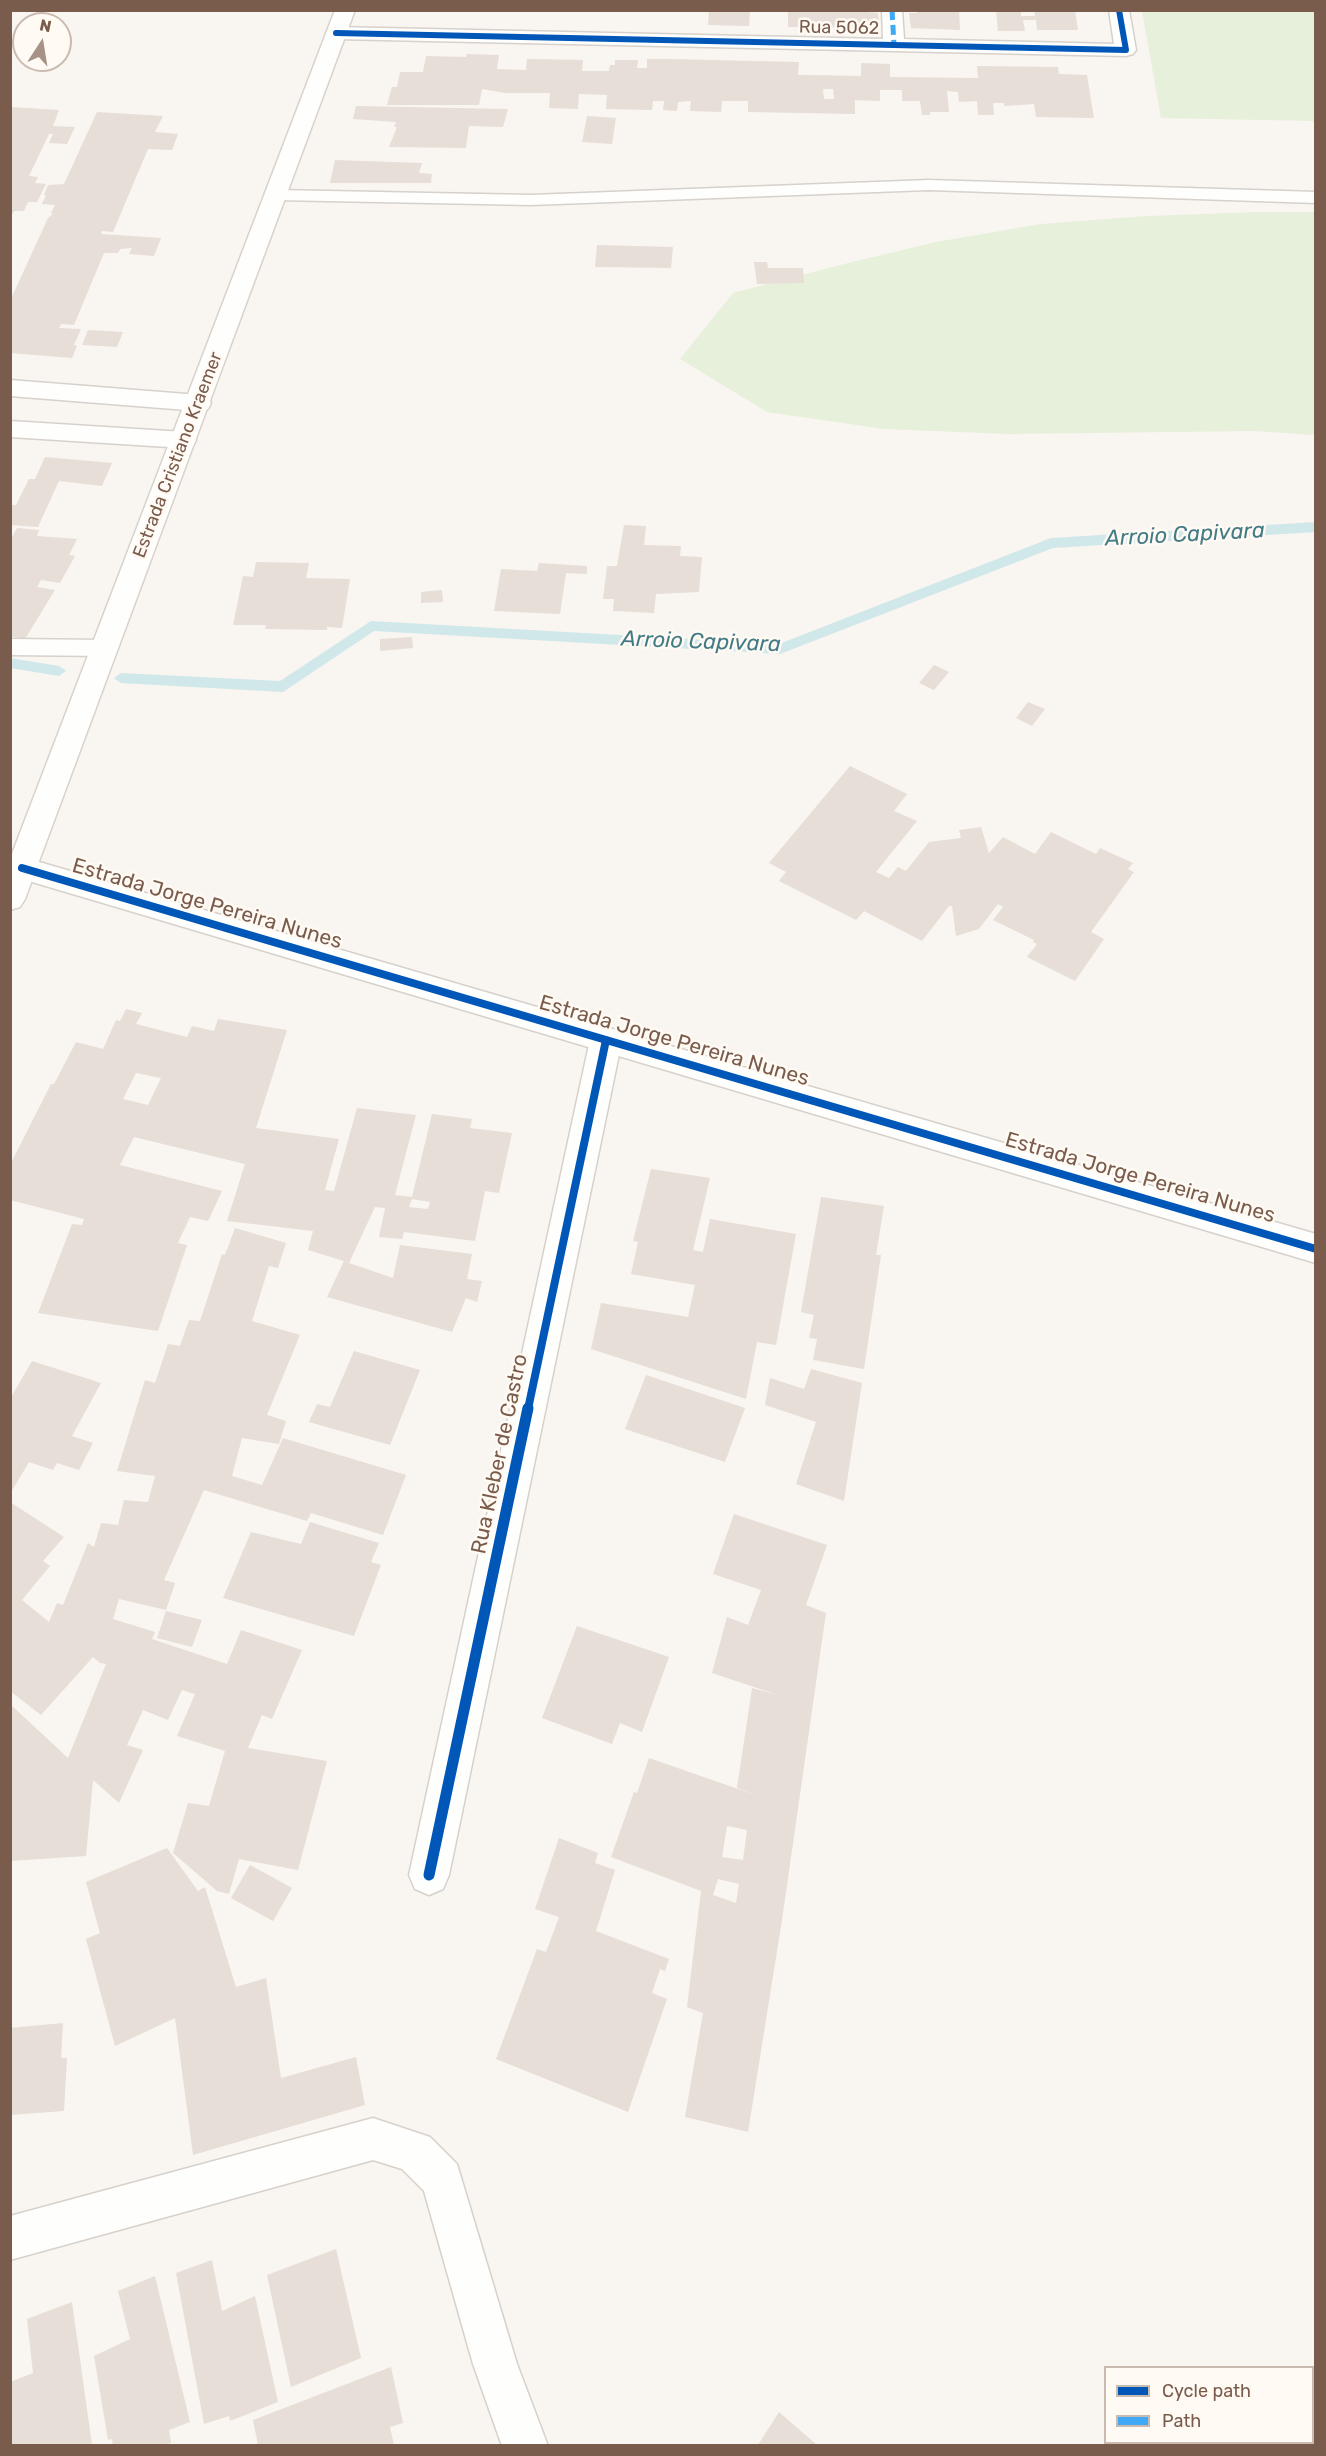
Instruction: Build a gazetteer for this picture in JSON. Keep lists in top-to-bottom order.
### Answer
{
  "streets": {
    "street": [
      "Rua 5062",
      "Estrada Cristiano Kraemer",
      "Estrada Jorge Pereira Nunes",
      "Rua Kleber de Castro"
    ]
  },
  "crossings": [
    ["Rua 5062", "Estrada Cristiano Kraemer"],
    ["Estrada Cristiano Kraemer", "Estrada Jorge Pereira Nunes"],
    ["Estrada Jorge Pereira Nunes", "Rua Kleber de Castro"]
  ],
  "water": ["Arroio Capivara"],
  "legend": ["Cycle path", "Path"],
  "north": "top"
}
